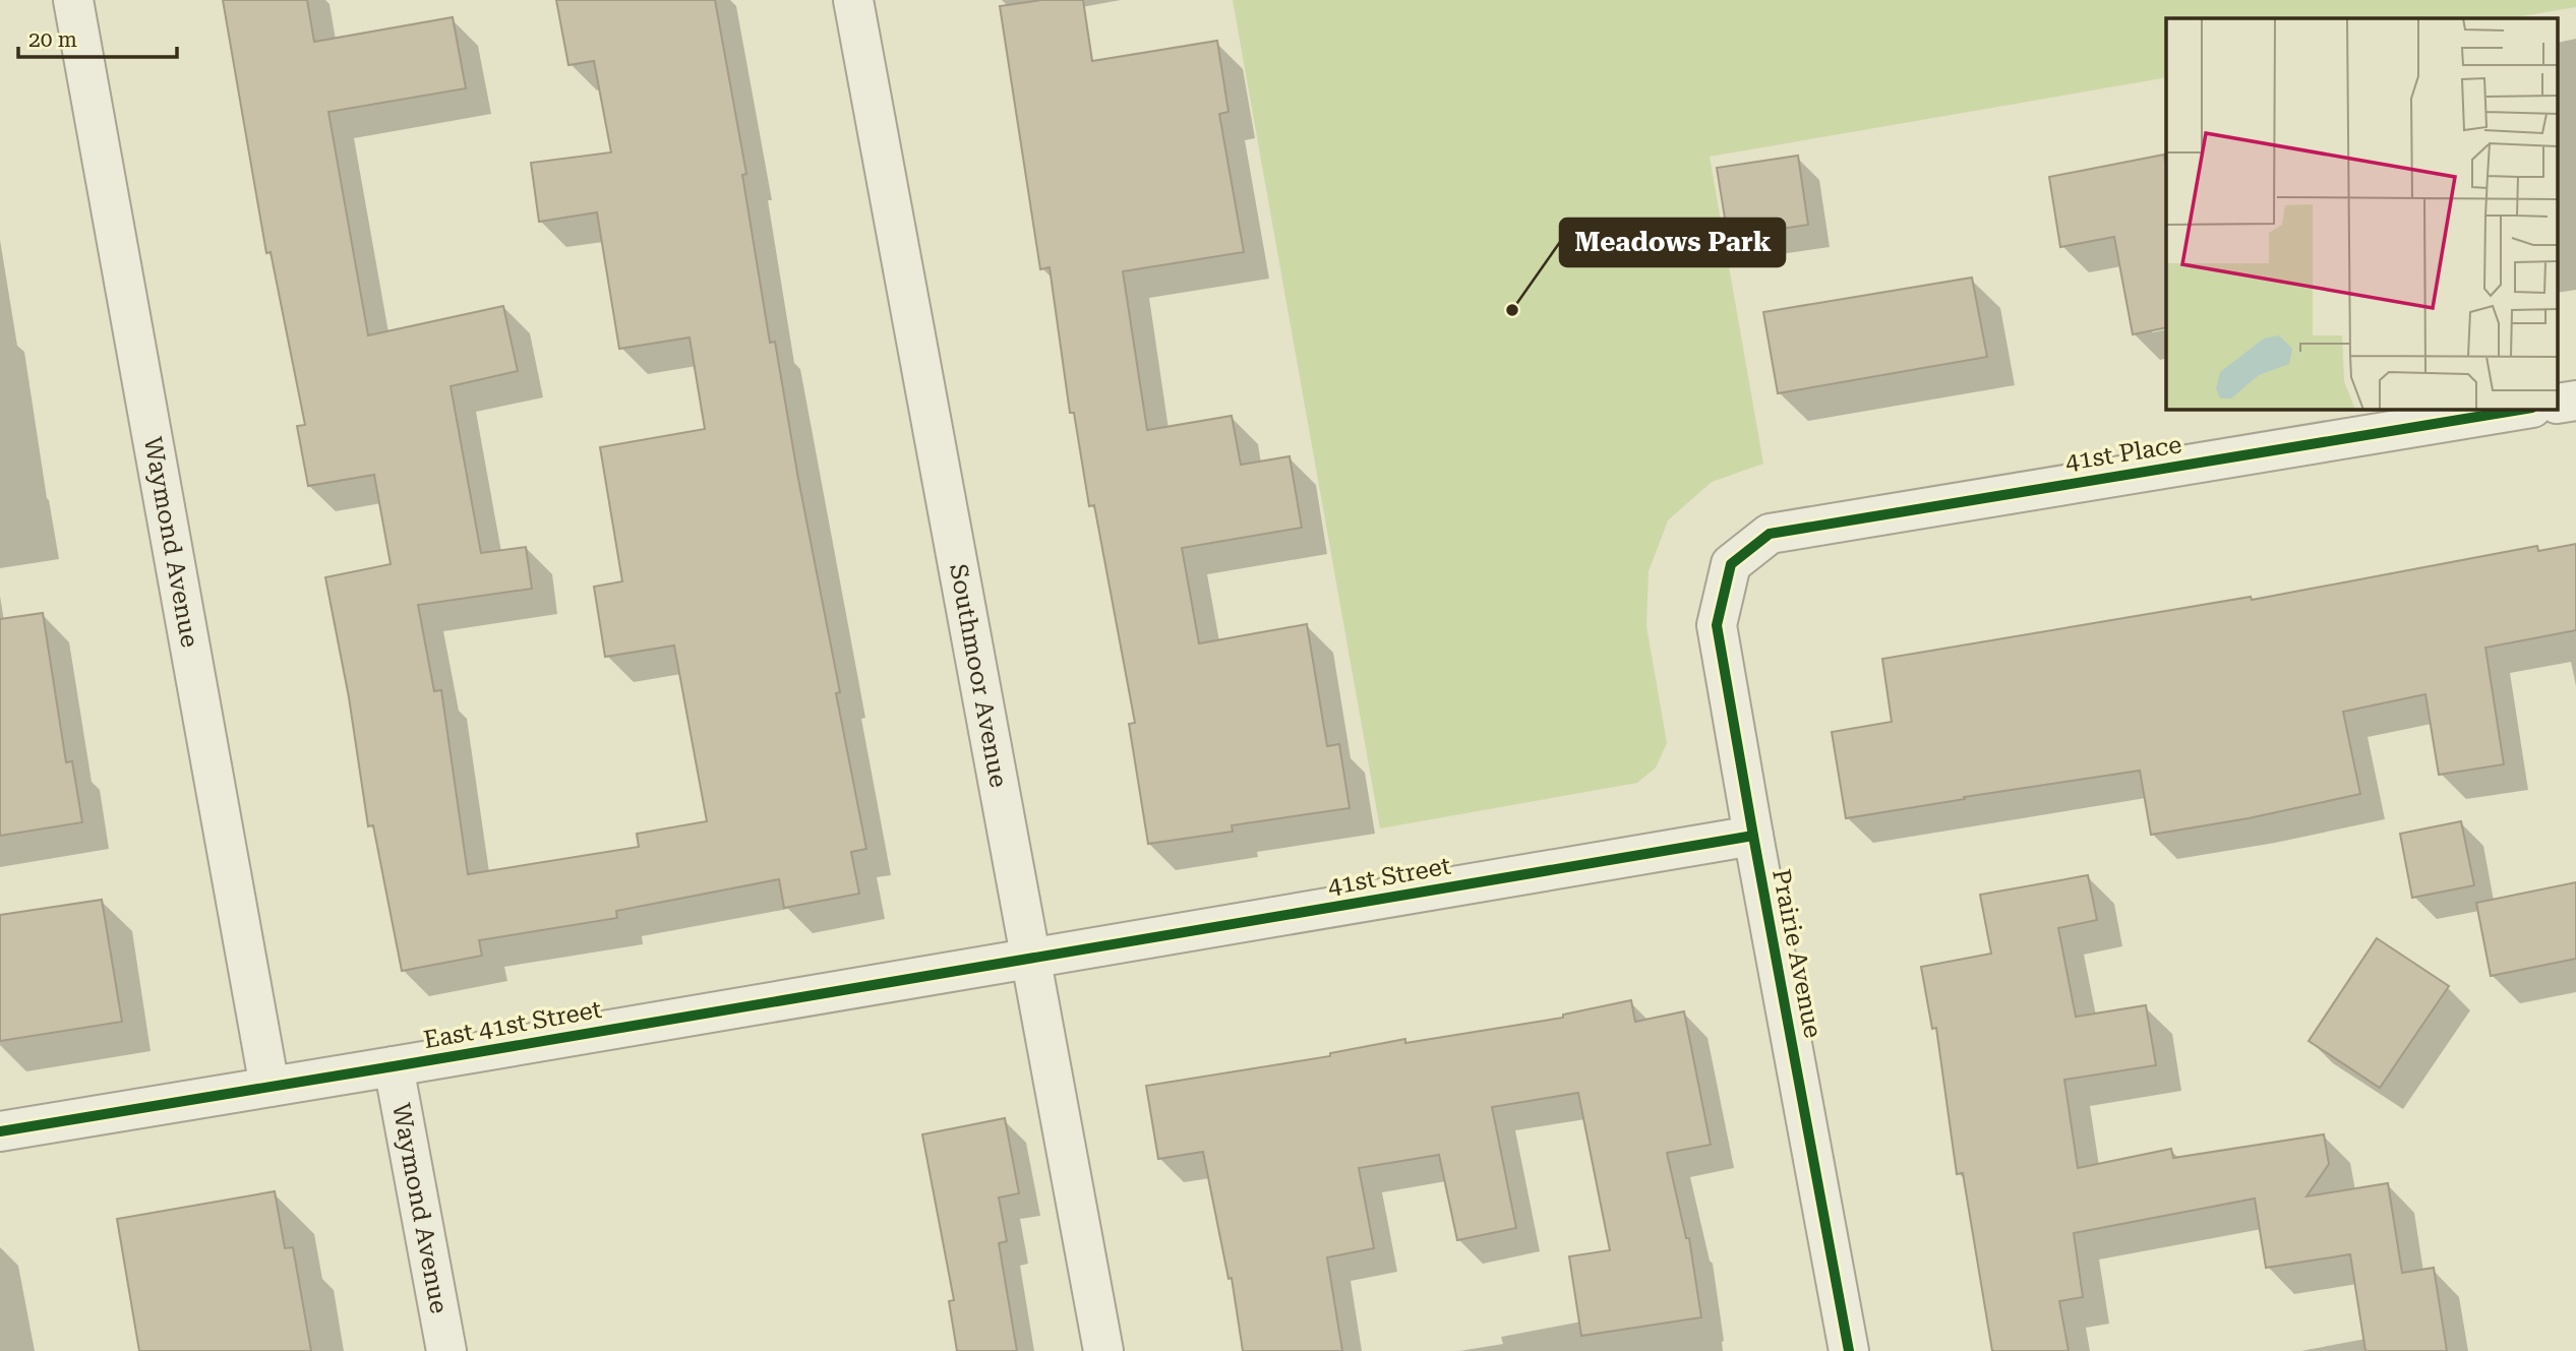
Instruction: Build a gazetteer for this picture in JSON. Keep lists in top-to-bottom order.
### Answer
{
  "streets": {
    "street": [
      "41st Place",
      "Waymond Avenue",
      "Southmoor Avenue",
      "41st Street",
      "Prairie Avenue",
      "East 41st Street"
    ]
  },
  "crossings": [
    ["41st Place", "Prairie Avenue"],
    ["Waymond Avenue", "East 41st Street"],
    ["Southmoor Avenue", "41st Street"],
    ["Southmoor Avenue", "East 41st Street"],
    ["41st Street", "Prairie Avenue"],
    ["41st Street", "East 41st Street"]
  ],
  "places": ["Meadows Park"],
  "scale_bar": "20 m"
}
